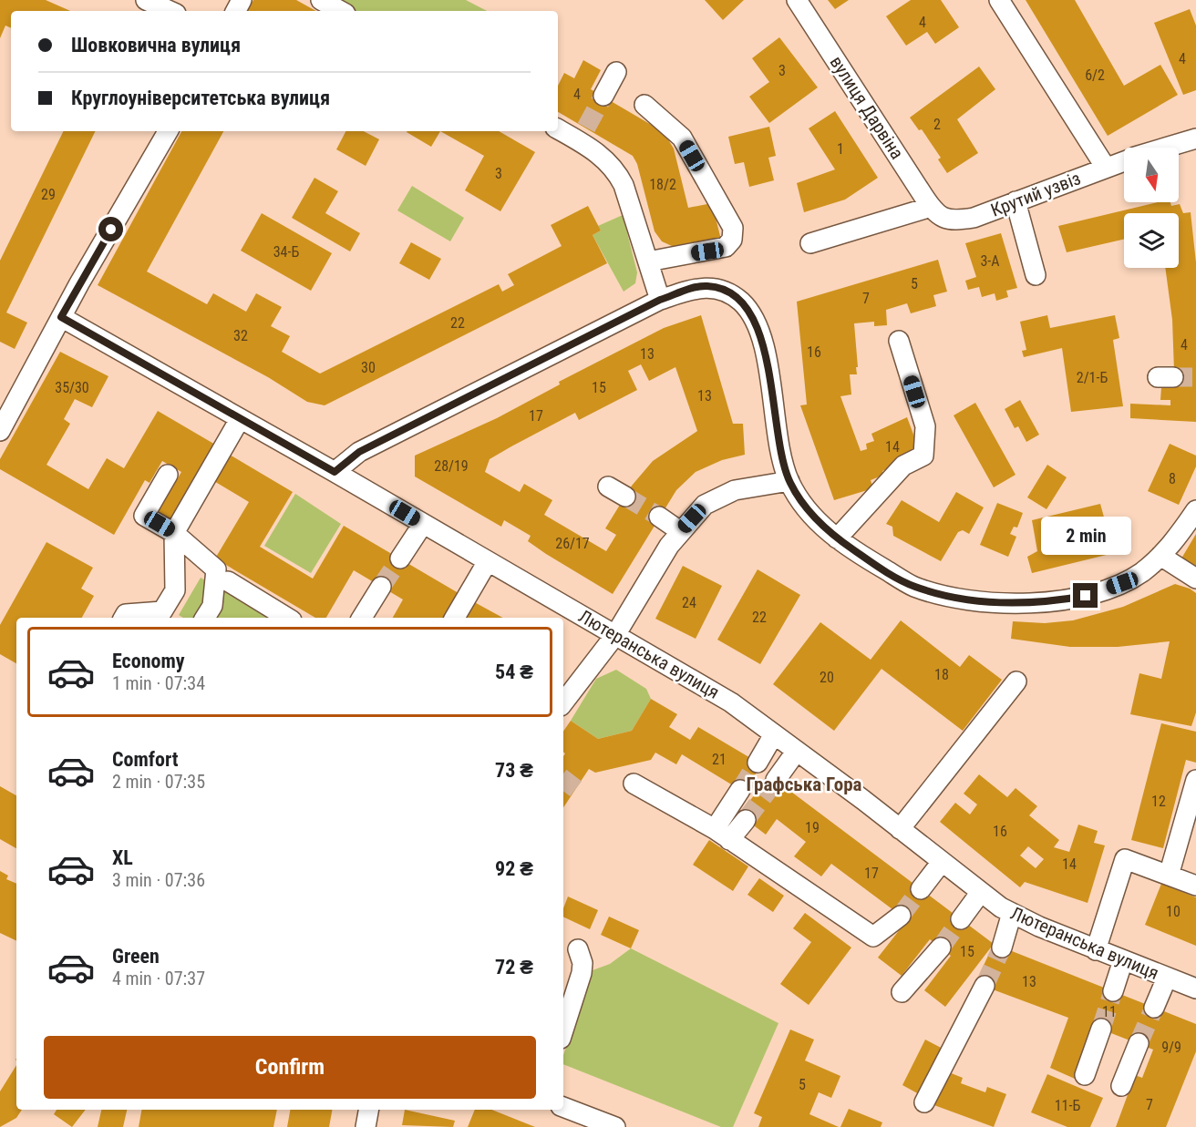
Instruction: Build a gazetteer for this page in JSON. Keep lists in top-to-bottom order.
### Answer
{
  "streets": {
    "street": ["вулиця Дарвіна", "Крутий узвіз", "Лютеранська вулиця"]
  },
  "crossings": [
    ["вулиця Дарвіна", "Крутий узвіз"]
  ],
  "districts": ["Графська Гора"],
  "house_numbers": [
    "4",
    "4",
    "3",
    "6/2",
    "4",
    "2",
    "1",
    "3",
    "18/2",
    "29",
    "34-Б",
    "3-А",
    "5",
    "7",
    "22",
    "32",
    "4",
    "16",
    "13",
    "30",
    "2/1-Б",
    "35/30",
    "15",
    "13",
    "17",
    "14",
    "28/19",
    "8",
    "26/17",
    "24",
    "22",
    "18",
    "20",
    "21",
    "12",
    "19",
    "16",
    "14",
    "17",
    "10",
    "15",
    "13",
    "11",
    "9/9",
    "5",
    "7",
    "11-Б"
  ],
  "north": "bottom",
  "page": {
    "banner": ["Шовковична вулиця", "Круглоуніверситетська вулиця"],
    "bubble": "2 min",
    "list": [
      {
        "name": "Economy",
        "note": "1 min · 07:34",
        "value": "54 ₴"
      },
      {
        "name": "Comfort",
        "note": "2 min · 07:35",
        "value": "73 ₴"
      },
      {
        "name": "XL",
        "note": "3 min · 07:36",
        "value": "92 ₴"
      },
      {
        "name": "Green",
        "note": "4 min · 07:37",
        "value": "72 ₴"
      }
    ],
    "buttons": "Confirm"
  }
}
